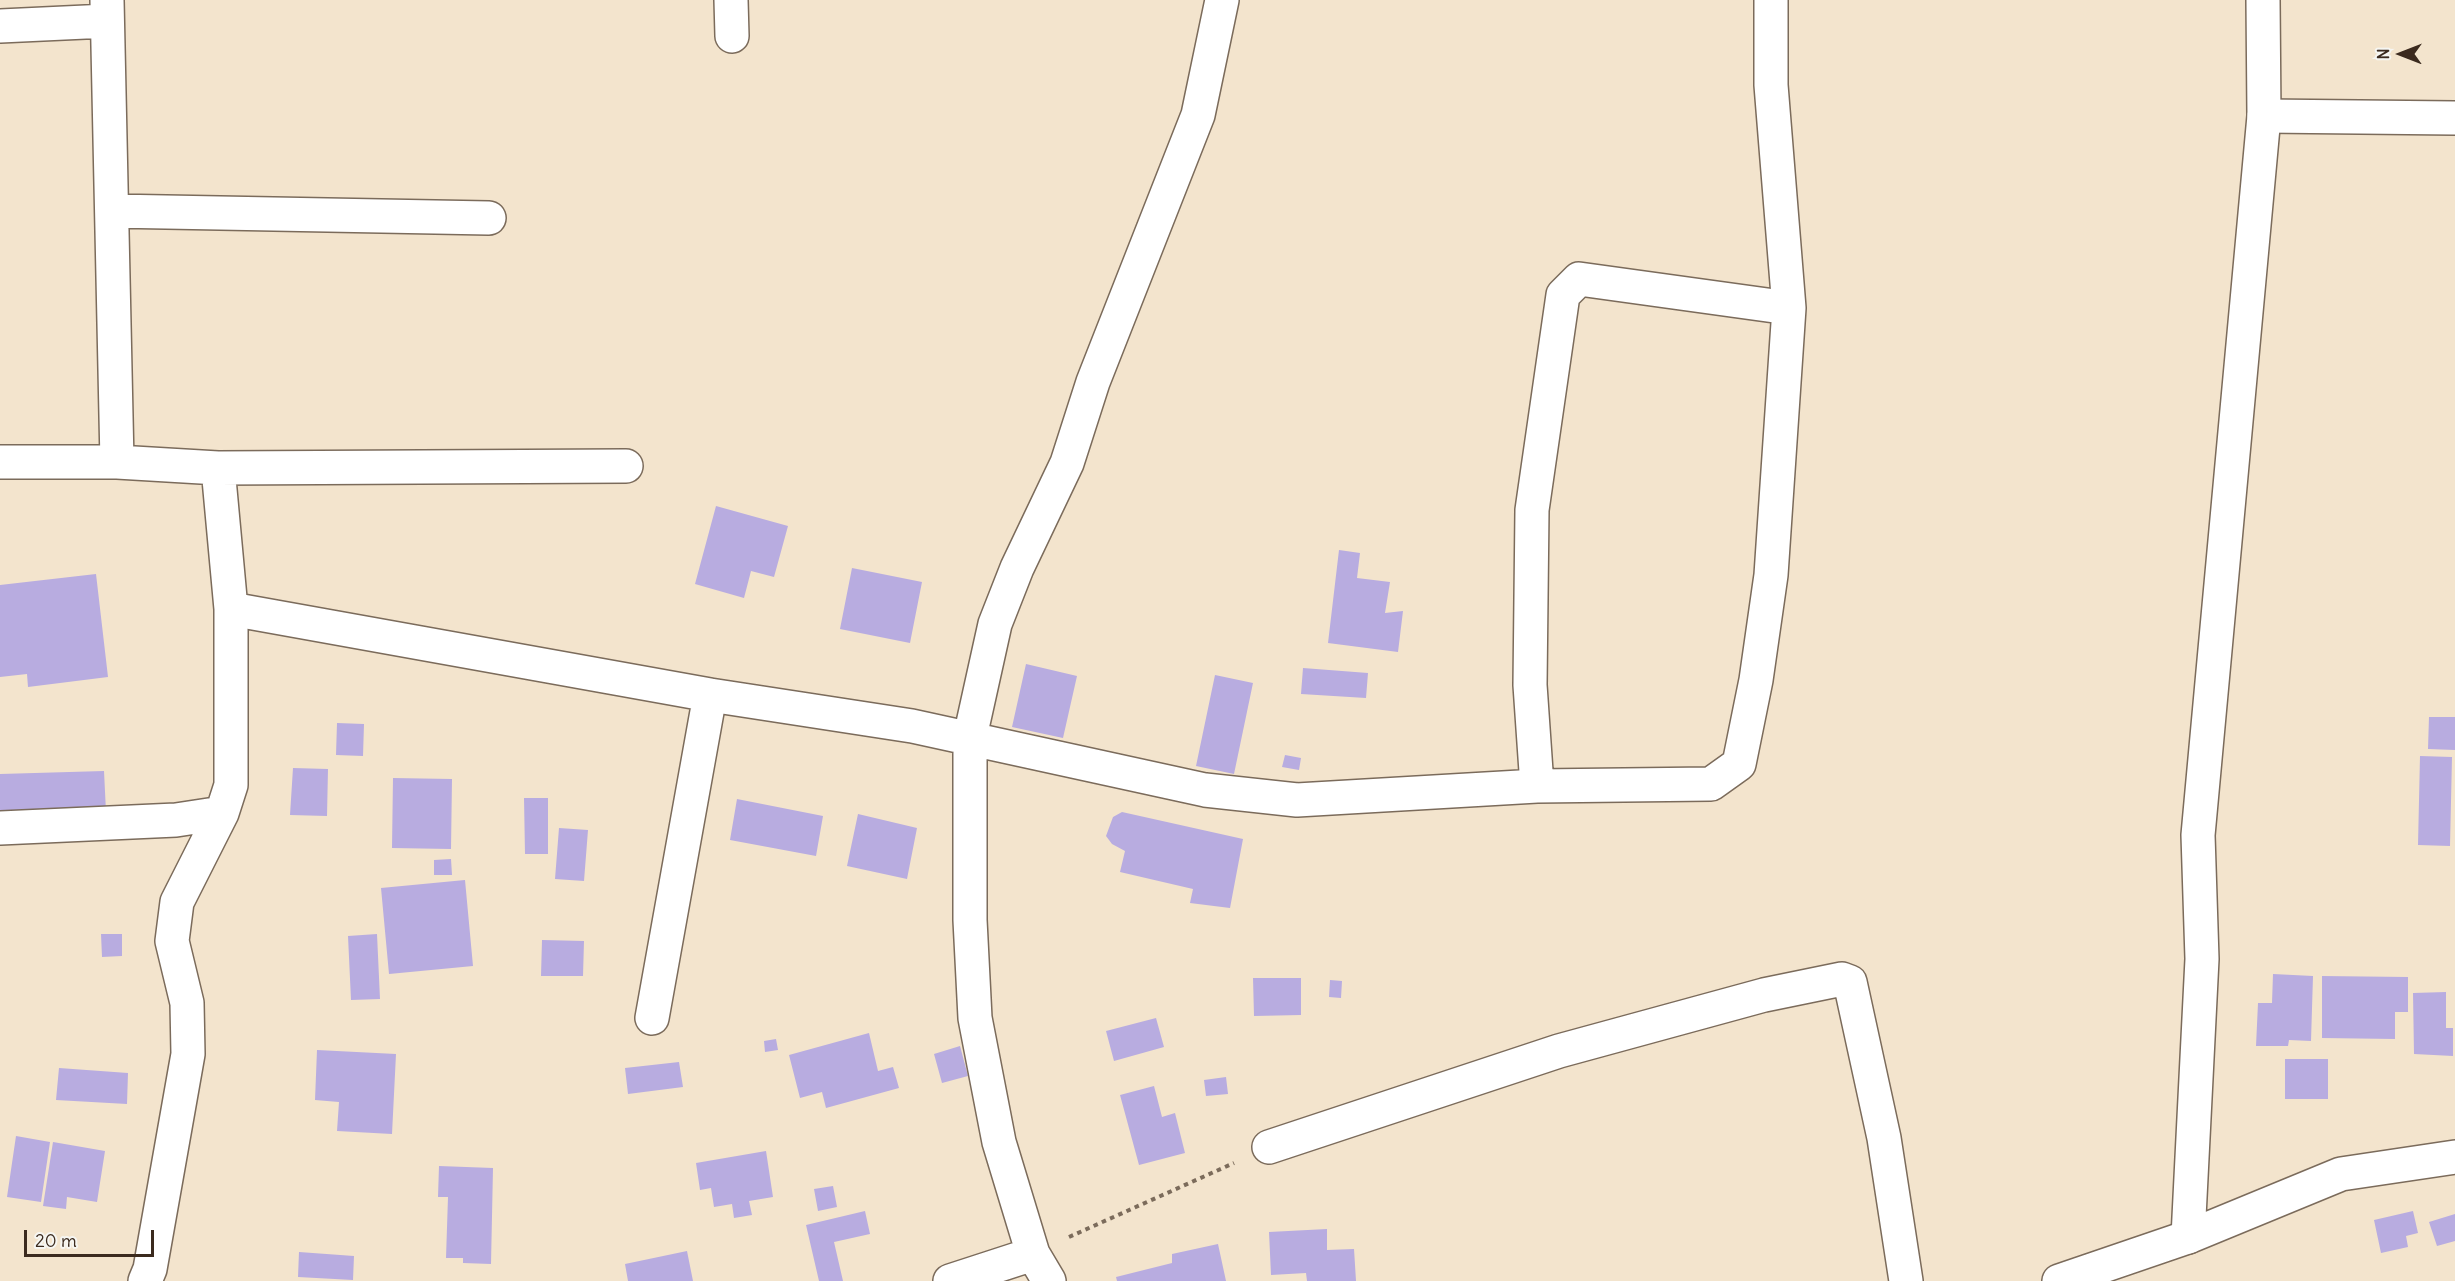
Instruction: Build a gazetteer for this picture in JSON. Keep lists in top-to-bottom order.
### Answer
{
  "scale_bar": "20 m",
  "north": "left"
}
